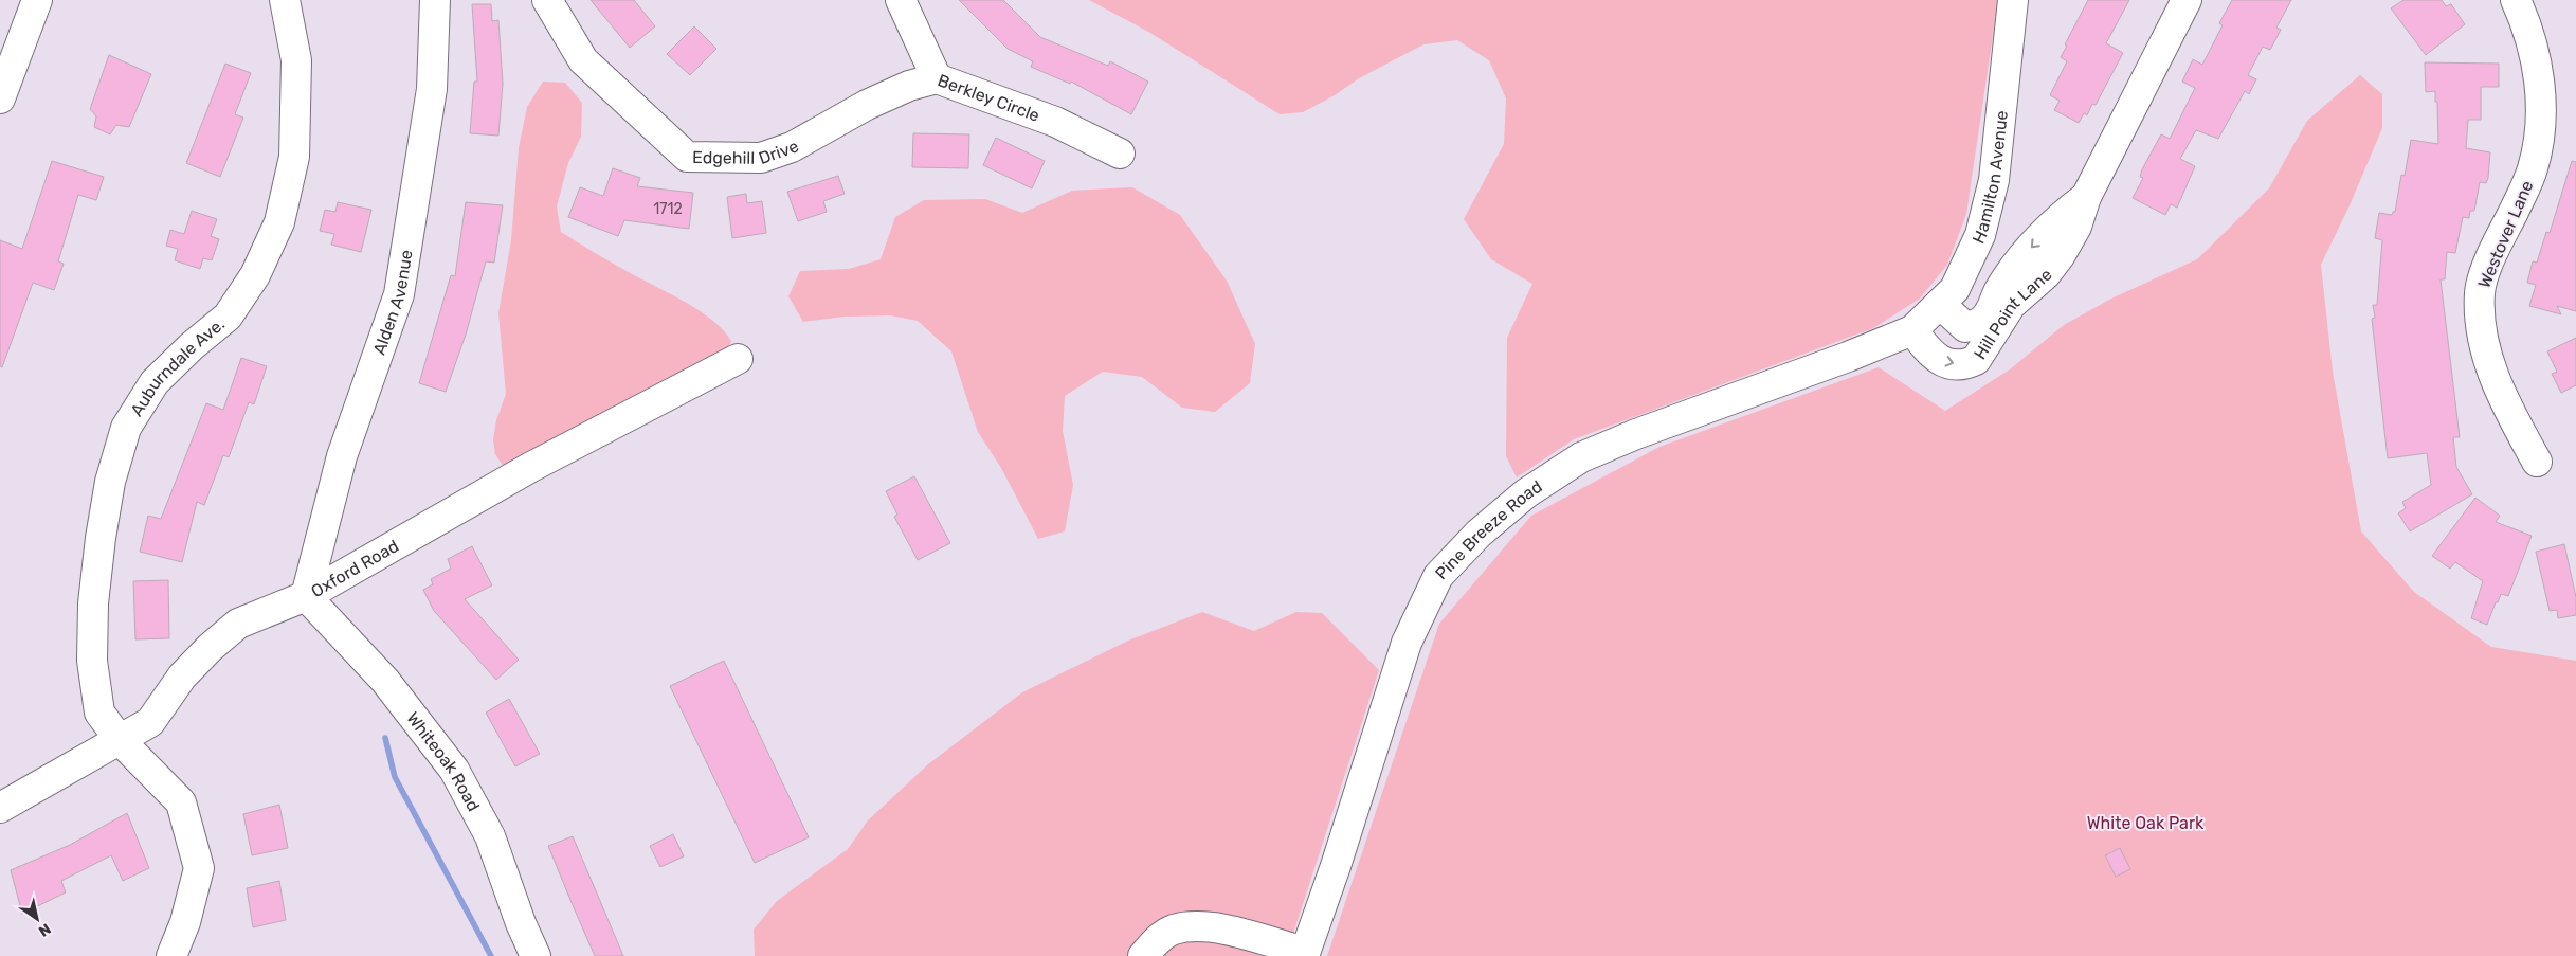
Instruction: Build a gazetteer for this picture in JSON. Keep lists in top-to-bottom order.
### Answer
{
  "streets": {
    "street": [
      "Berkley Circle",
      "Edgehill Drive",
      "Hamilton Avenue",
      "Westover Lane",
      "Alden Avenue",
      "Hill Point Lane",
      "Auburndale Ave.",
      "Pine Breeze Road",
      "Oxford Road",
      "Whiteoak Road"
    ]
  },
  "crossings": [
    ["Berkley Circle", "Edgehill Drive"],
    ["Hamilton Avenue", "Hill Point Lane"],
    ["Hamilton Avenue", "Pine Breeze Road"],
    ["Alden Avenue", "Oxford Road"],
    ["Alden Avenue", "Whiteoak Road"],
    ["Hill Point Lane", "Pine Breeze Road"],
    ["Auburndale Ave.", "Oxford Road"],
    ["Oxford Road", "Whiteoak Road"]
  ],
  "parks": ["White Oak Park"],
  "house_numbers": ["1712"],
  "north": "bottom right"
}
